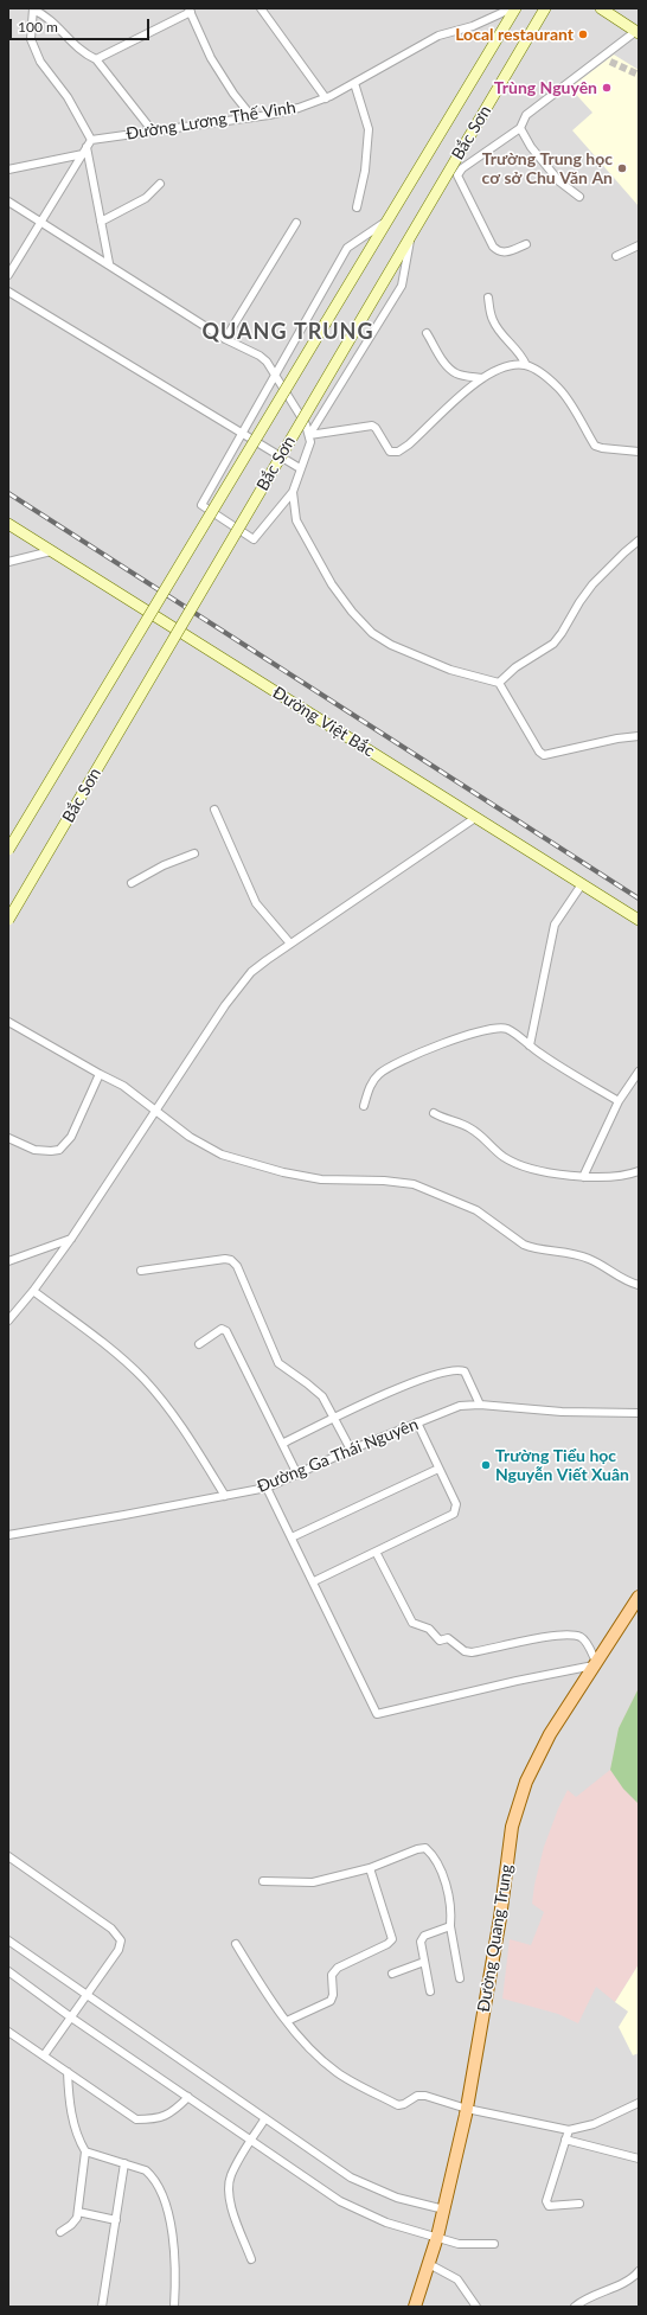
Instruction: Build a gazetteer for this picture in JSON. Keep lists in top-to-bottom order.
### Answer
{
  "streets": {
    "main road": ["Bắc Sơn", "Đường Việt Bắc", "Đường Quang Trung"],
    "street": ["Đường Lương Thế Vinh", "Đường Ga Thái Nguyên"]
  },
  "crossings": [
    ["Đường Lương Thế Vinh", "Bắc Sơn"]
  ],
  "districts": ["QUANG TRUNG"],
  "places": [
    "Local restaurant",
    "Trùng Nguyên",
    "Trường Trung học cơ sở Chu Văn An",
    "Trường Tiểu học Nguyễn Viết Xuân"
  ],
  "scale_bar": "100 m"
}
